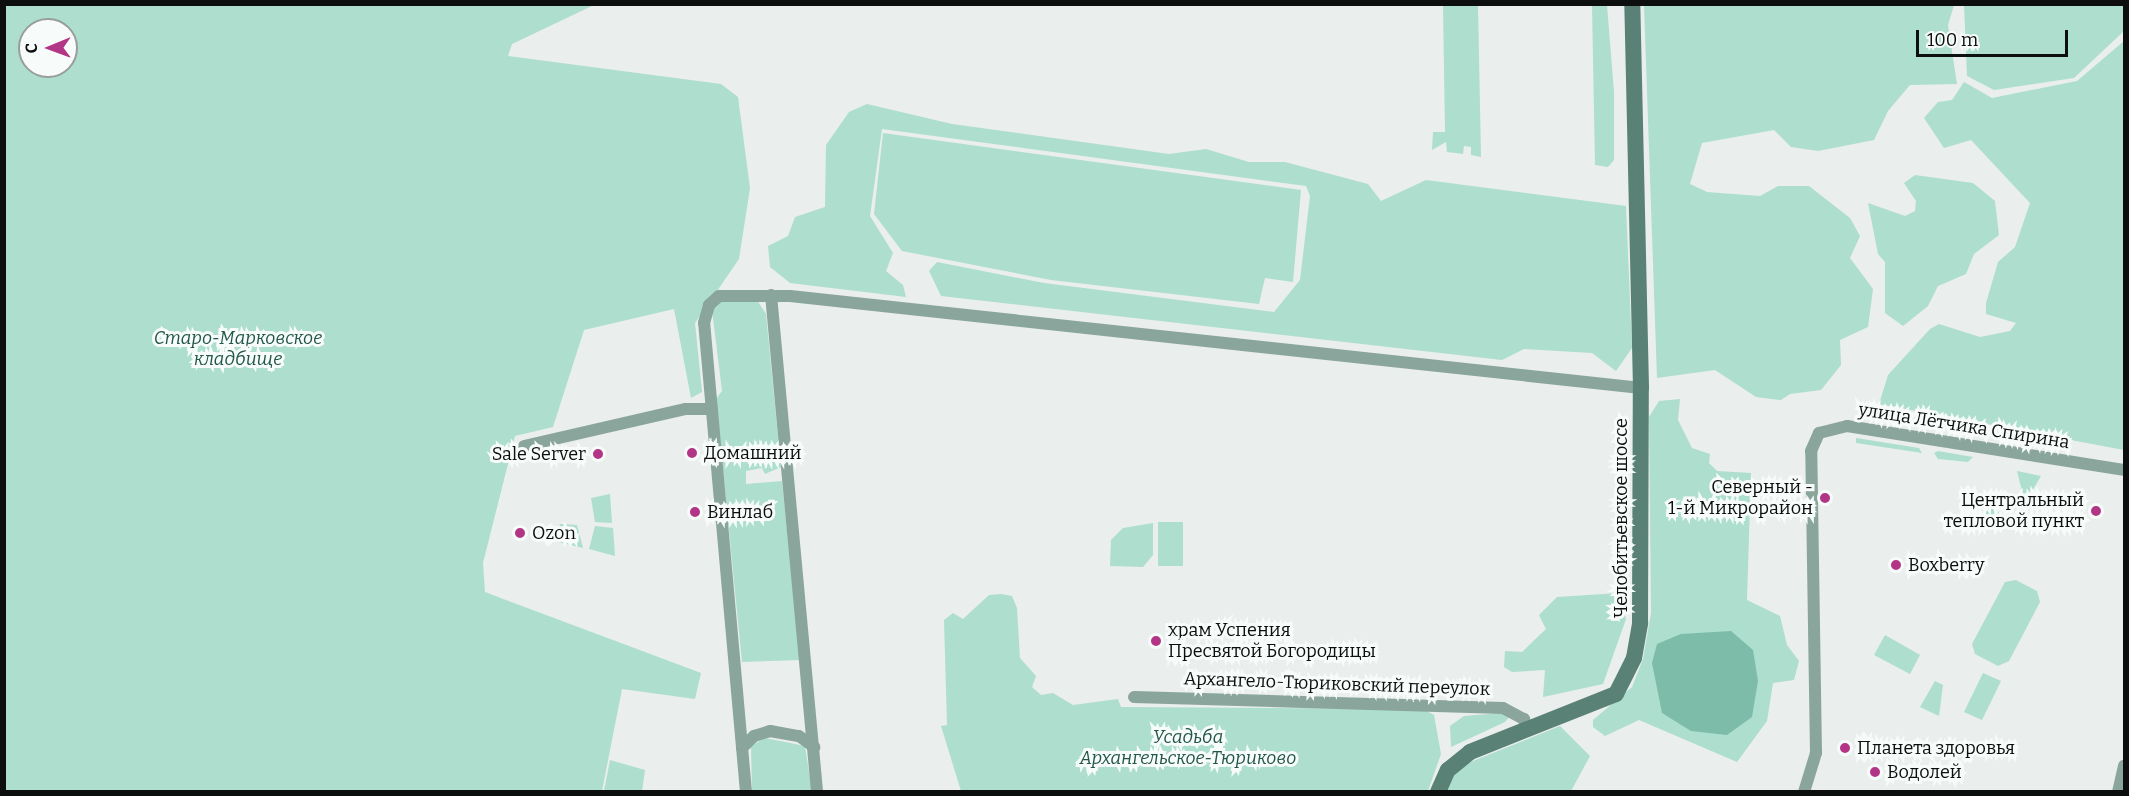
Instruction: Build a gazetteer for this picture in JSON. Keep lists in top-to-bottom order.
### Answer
{
  "streets": {
    "street": ["улица Лётчика Спирина", "Челобитьевское шоссе", "Архангело-Тюриковский переулок"]
  },
  "crossings": [
    ["Челобитьевское шоссе", "Архангело-Тюриковский переулок"]
  ],
  "parks": ["Старо-Марковское кладбище", "Усадьба Архангельское-Тюриково"],
  "places": [
    "Домашний",
    "Sale Server",
    "Северный - 1-й Микрорайон",
    "Центральный тепловой пункт",
    "Винлаб",
    "Ozon",
    "Boxberry",
    "храм Успения Пресвятой Богородицы",
    "Планета здоровья",
    "Водолей"
  ],
  "scale_bar": "100 m",
  "north": "left"
}
